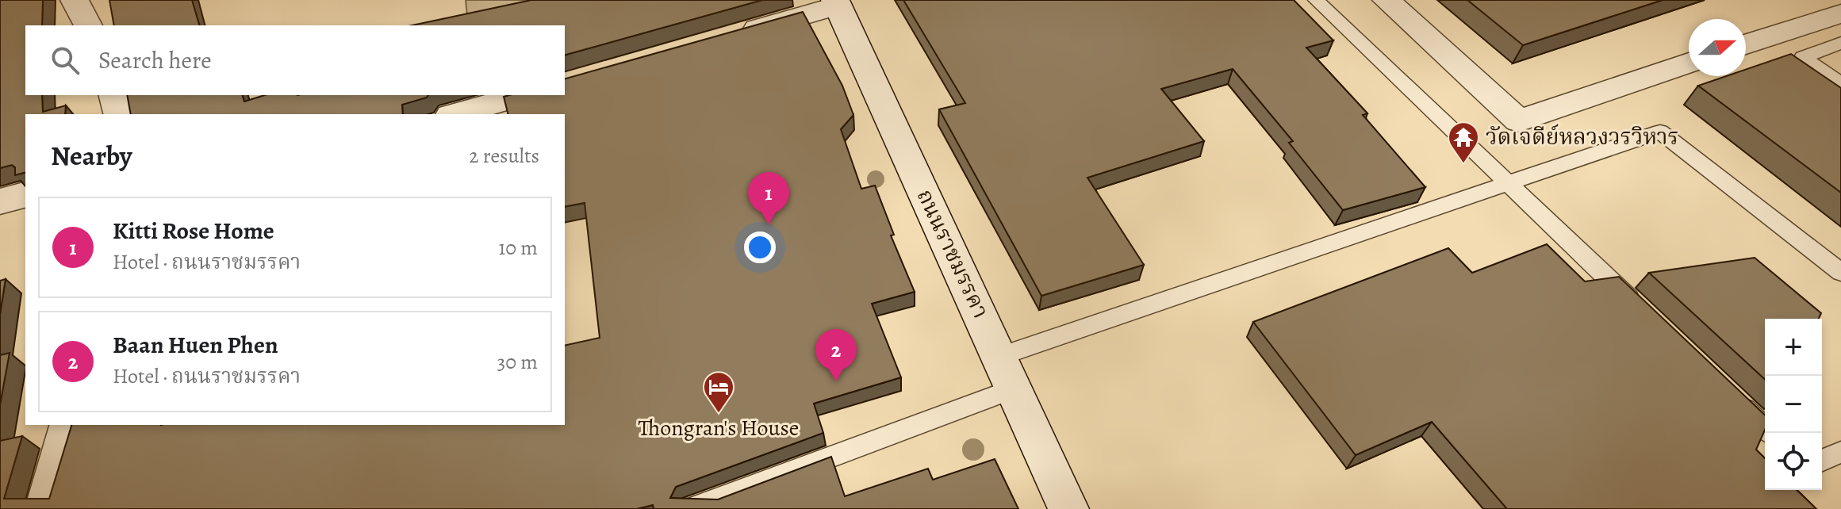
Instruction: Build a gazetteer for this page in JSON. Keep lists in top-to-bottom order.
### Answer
{
  "streets": {
    "street": ["ถนนราชมรรคา"]
  },
  "places": {
    "temple": ["วัดเจดีย์หลวงวรวิหาร"],
    "hotel": ["Thongran's House"]
  },
  "north": "right",
  "page": {
    "search": "Search here",
    "heading": ["Nearby", "2 results"],
    "pins": ["1", "2"],
    "list": [
      {
        "mark": "1",
        "name": "Kitti Rose Home",
        "note": "Hotel · ถนนราชมรรคา",
        "value": "10 m"
      },
      {
        "mark": "2",
        "name": "Baan Huen Phen",
        "note": "Hotel · ถนนราชมรรคา",
        "value": "30 m"
      }
    ],
    "map_buttons": ["+", "−"]
  }
}
